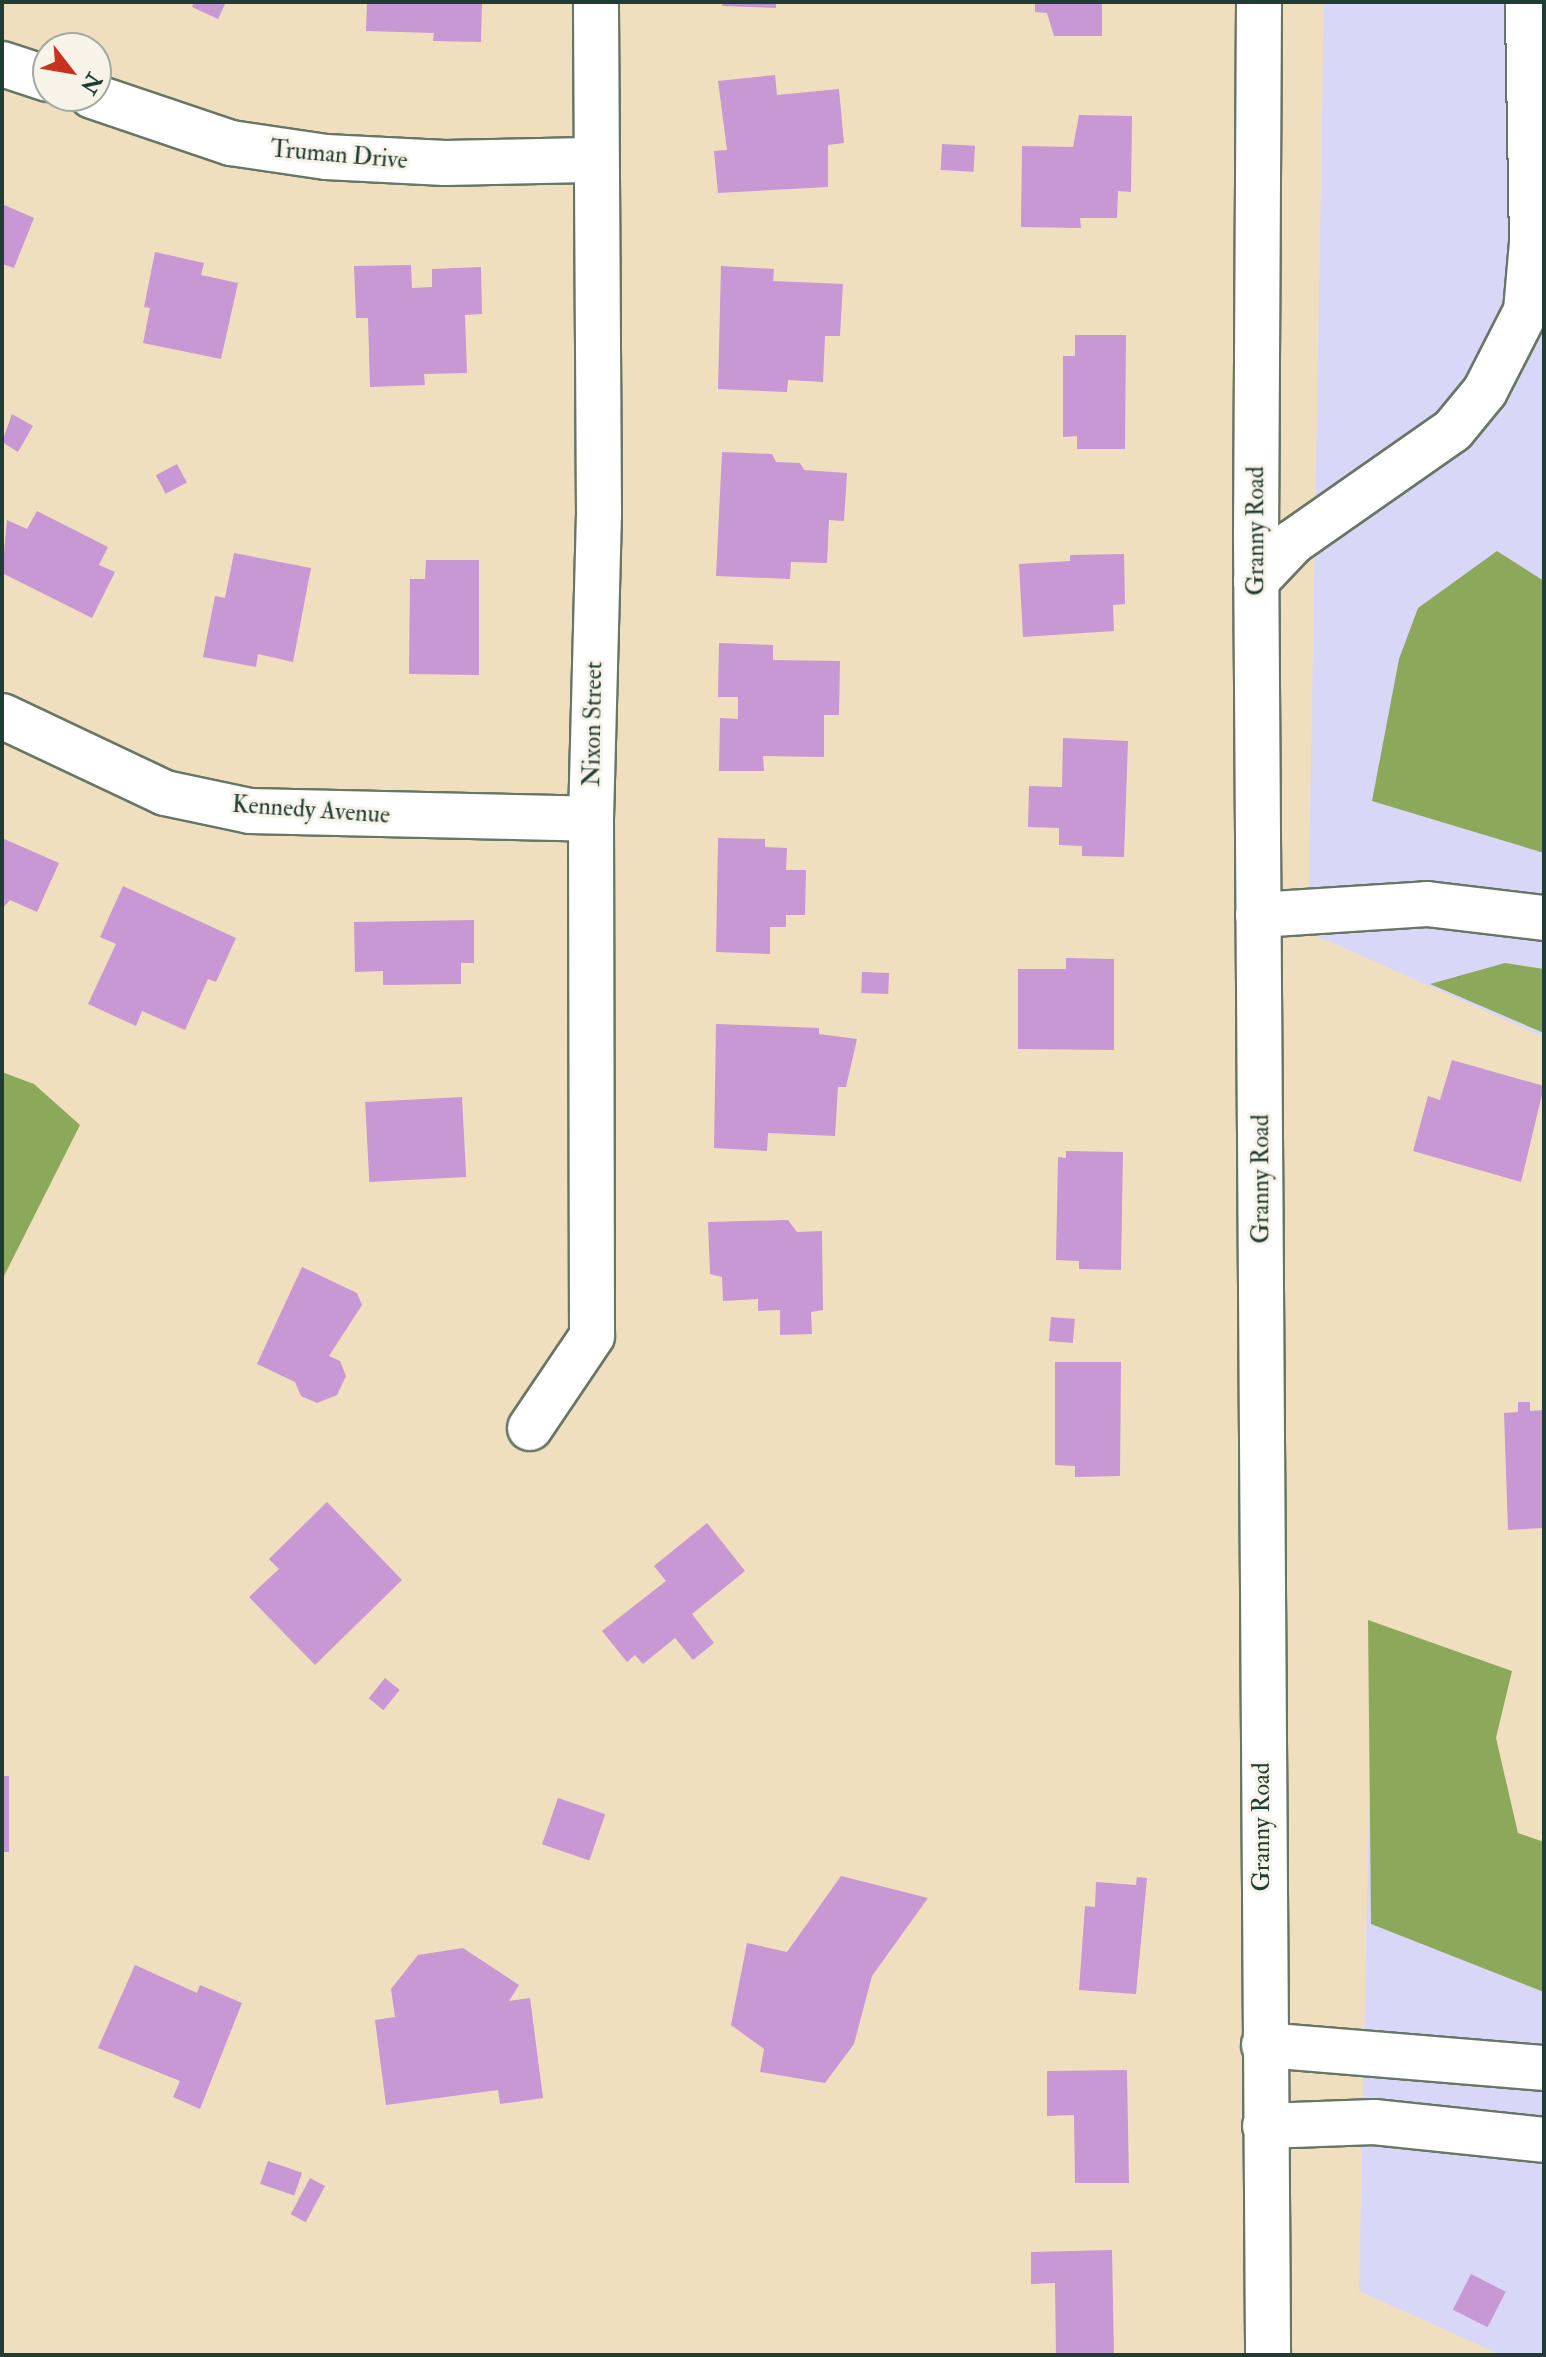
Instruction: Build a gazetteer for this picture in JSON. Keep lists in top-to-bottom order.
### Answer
{
  "streets": {
    "street": [
      "Truman Drive",
      "Granny Road",
      "Nixon Street",
      "Kennedy Avenue"
    ]
  },
  "crossings": [
    ["Truman Drive", "Nixon Street"],
    ["Nixon Street", "Kennedy Avenue"]
  ],
  "north": "bottom right"
}
